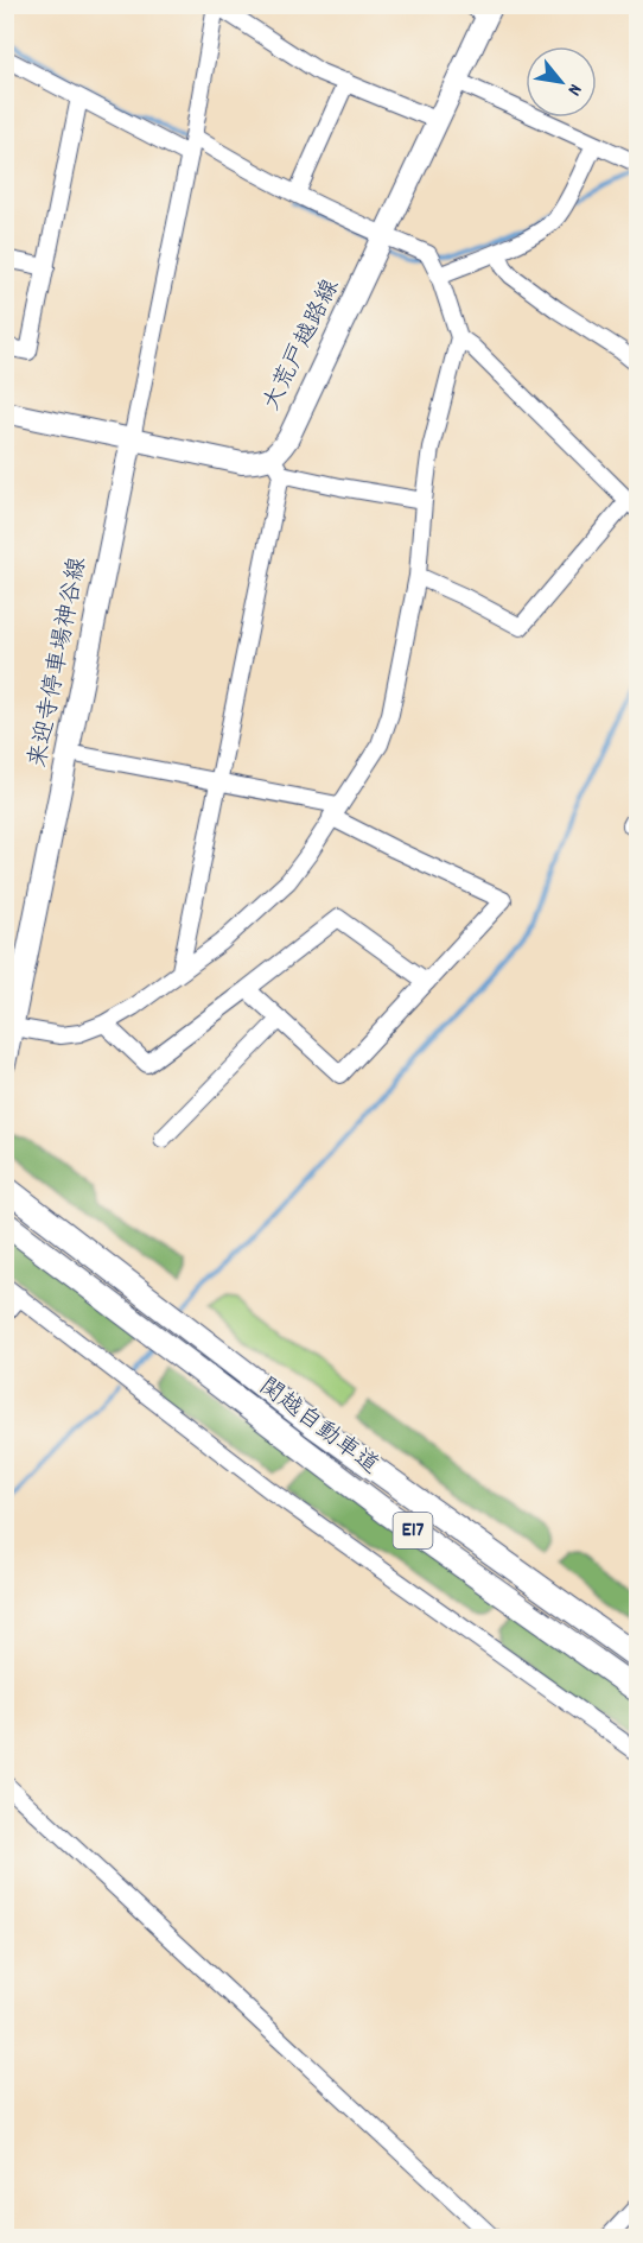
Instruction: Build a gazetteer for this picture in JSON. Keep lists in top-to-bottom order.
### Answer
{
  "streets": {
    "highway": ["関越自動車道", "E17"],
    "main road": ["大荒戸越路線", "来迎寺停車場神谷線"]
  },
  "north": "bottom right"
}
